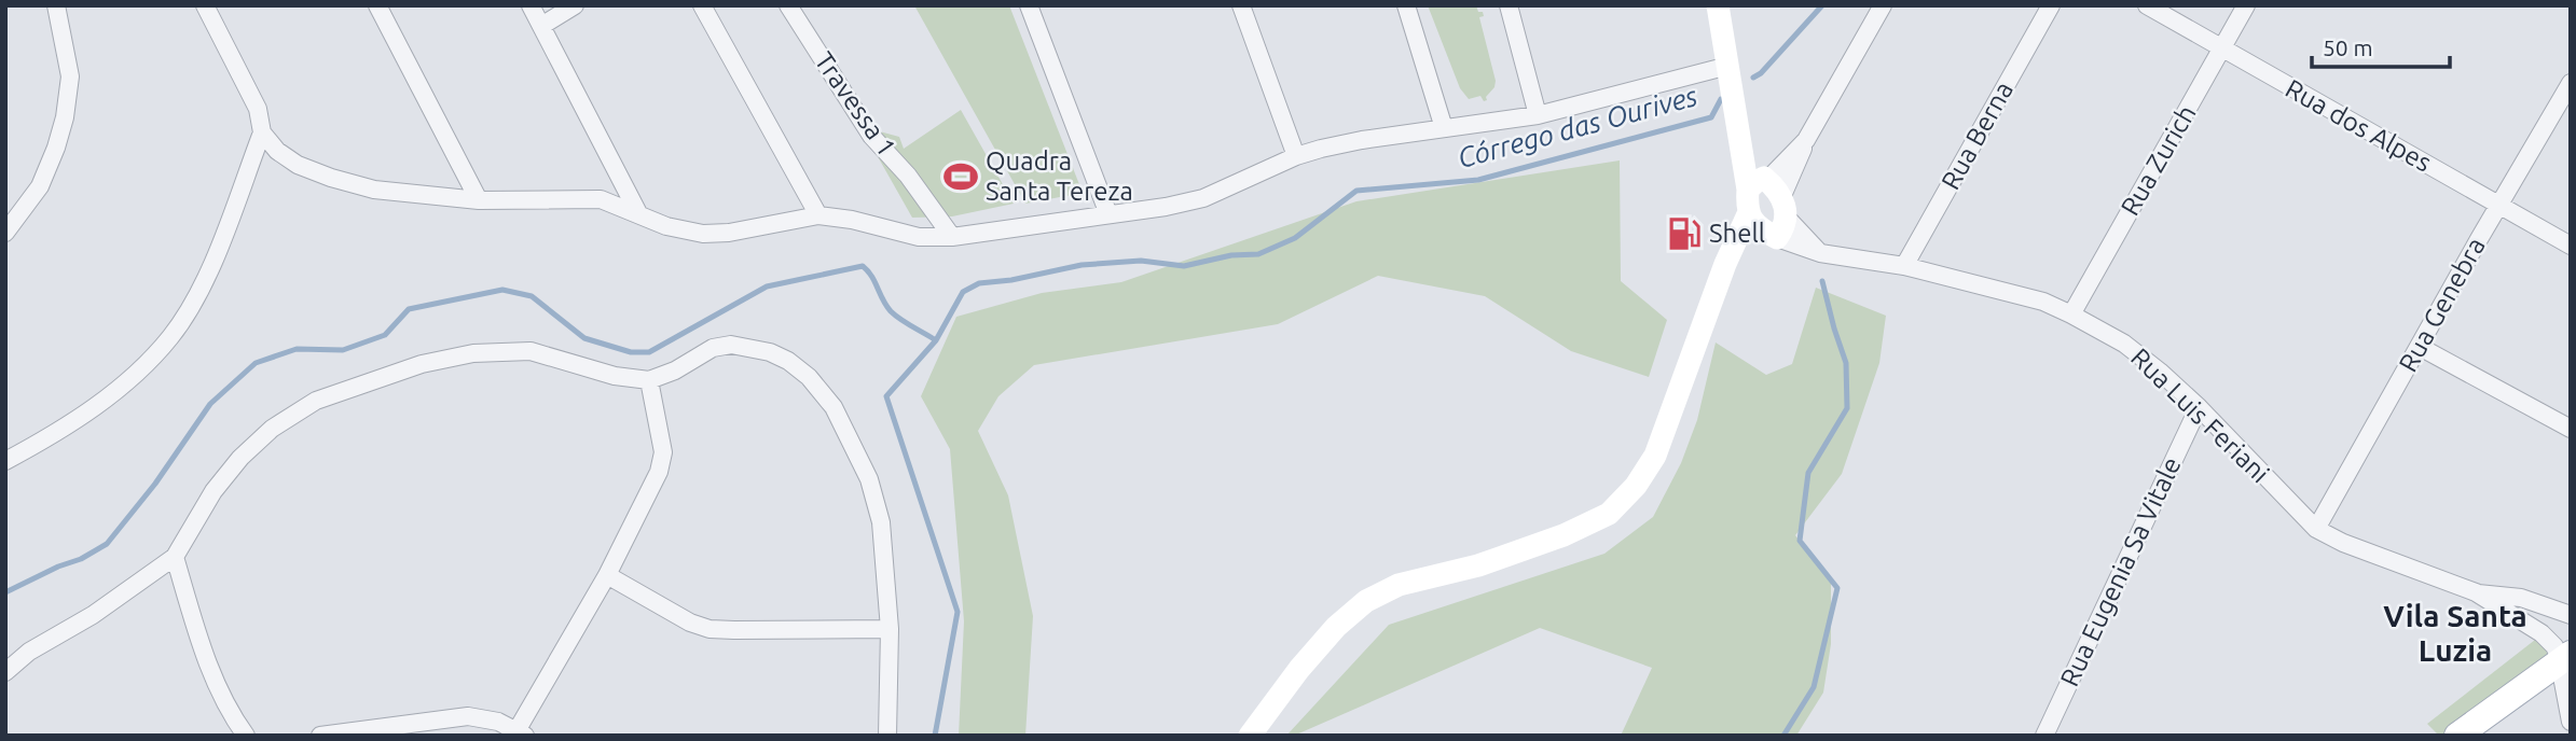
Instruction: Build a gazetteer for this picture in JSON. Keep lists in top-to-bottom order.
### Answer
{
  "streets": {
    "street": [
      "Travessa 1",
      "Rua dos Alpes",
      "Rua Berna",
      "Rua Zurich",
      "Rua Genebra",
      "Rua Luis Feriani",
      "Rua Eugenia Sa Vitale"
    ]
  },
  "crossings": [
    ["Rua dos Alpes", "Rua Zurich"],
    ["Rua dos Alpes", "Rua Genebra"],
    ["Rua Berna", "Rua Luis Feriani"],
    ["Rua Zurich", "Rua Luis Feriani"],
    ["Rua Genebra", "Rua Luis Feriani"],
    ["Rua Luis Feriani", "Rua Eugenia Sa Vitale"]
  ],
  "districts": ["Vila Santa Luzia"],
  "water": ["Córrego das Ourives"],
  "places": {
    "sports": ["Quadra Santa Tereza"],
    "fuel station": ["Shell"]
  },
  "scale_bar": "50 m"
}
